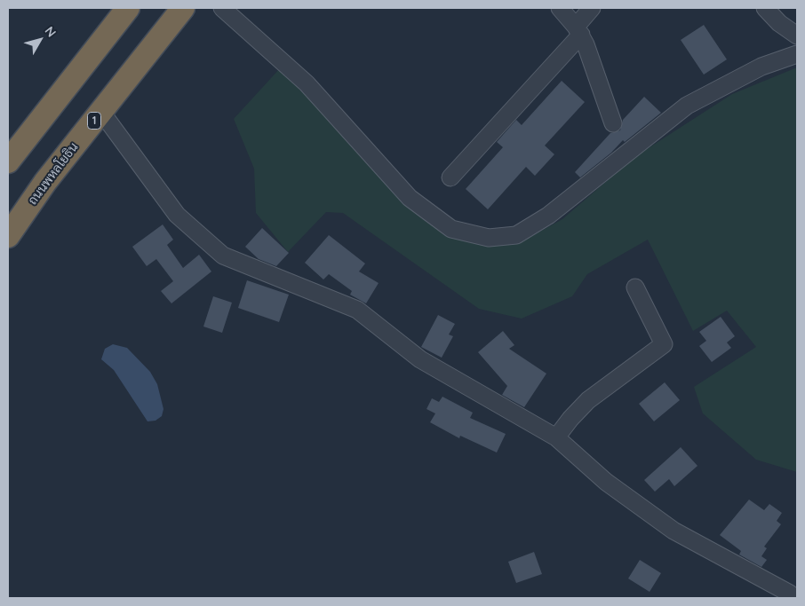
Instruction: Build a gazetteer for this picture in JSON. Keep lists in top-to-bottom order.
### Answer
{
  "streets": {
    "highway": ["1", "ถนนพหลโยธิน"]
  },
  "north": "top right"
}
